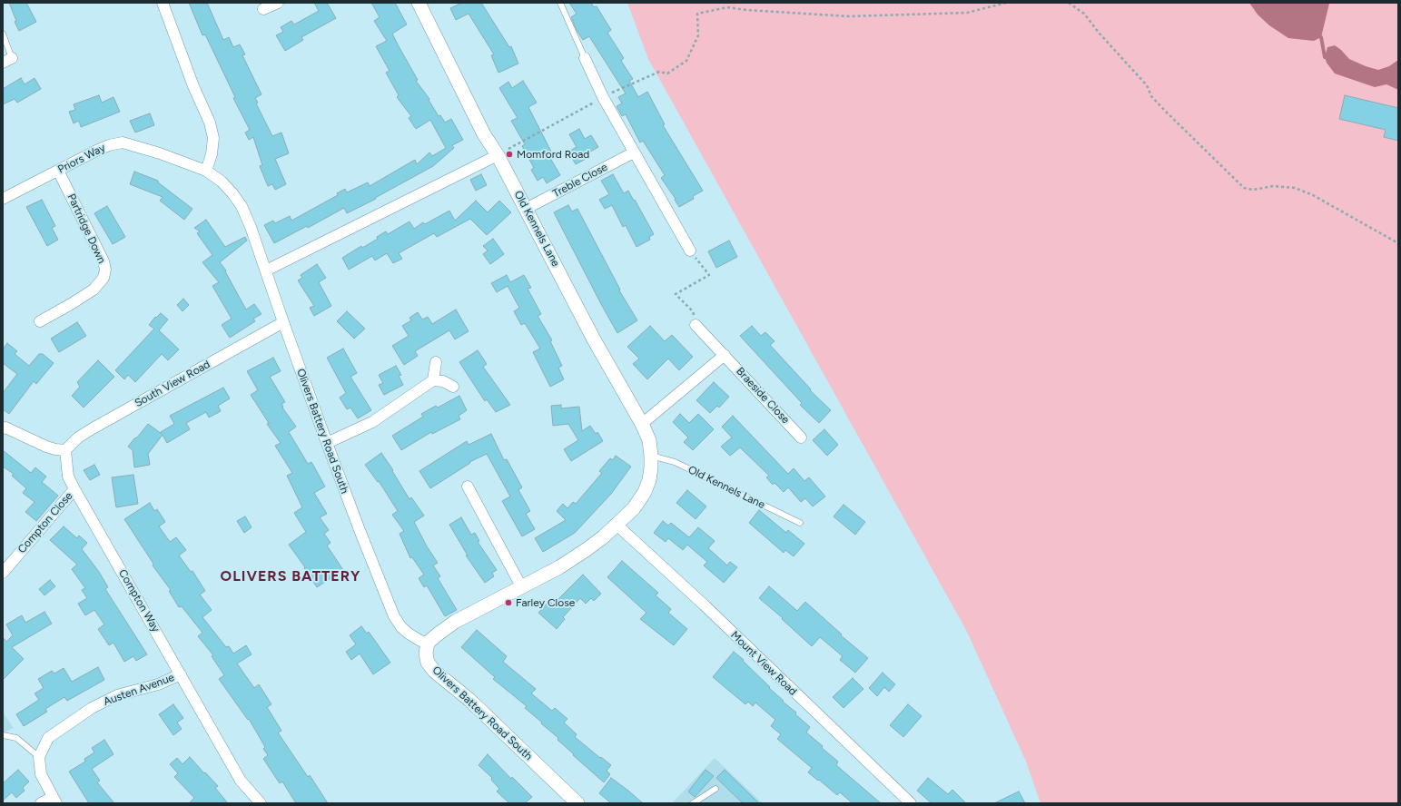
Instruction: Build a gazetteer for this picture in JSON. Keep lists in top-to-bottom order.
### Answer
{
  "streets": {
    "street": [
      "Priors Way",
      "Treble Close",
      "Partridge Down",
      "Old Kennels Lane",
      "South View Road",
      "Braeside Close",
      "Olivers Battery Road South",
      "Compton Close",
      "Compton Way",
      "Mount View Road",
      "Austen Avenue"
    ]
  },
  "crossings": [
    ["Priors Way", "Partridge Down"],
    ["Priors Way", "Olivers Battery Road South"],
    ["Treble Close", "Old Kennels Lane"],
    ["Old Kennels Lane", "Olivers Battery Road South"],
    ["Old Kennels Lane", "Mount View Road"],
    ["South View Road", "Olivers Battery Road South"],
    ["South View Road", "Compton Way"],
    ["Compton Close", "Compton Way"],
    ["Compton Way", "Austen Avenue"]
  ],
  "districts": ["OLIVERS BATTERY"],
  "places": ["Momford Road", "Farley Close"]
}
